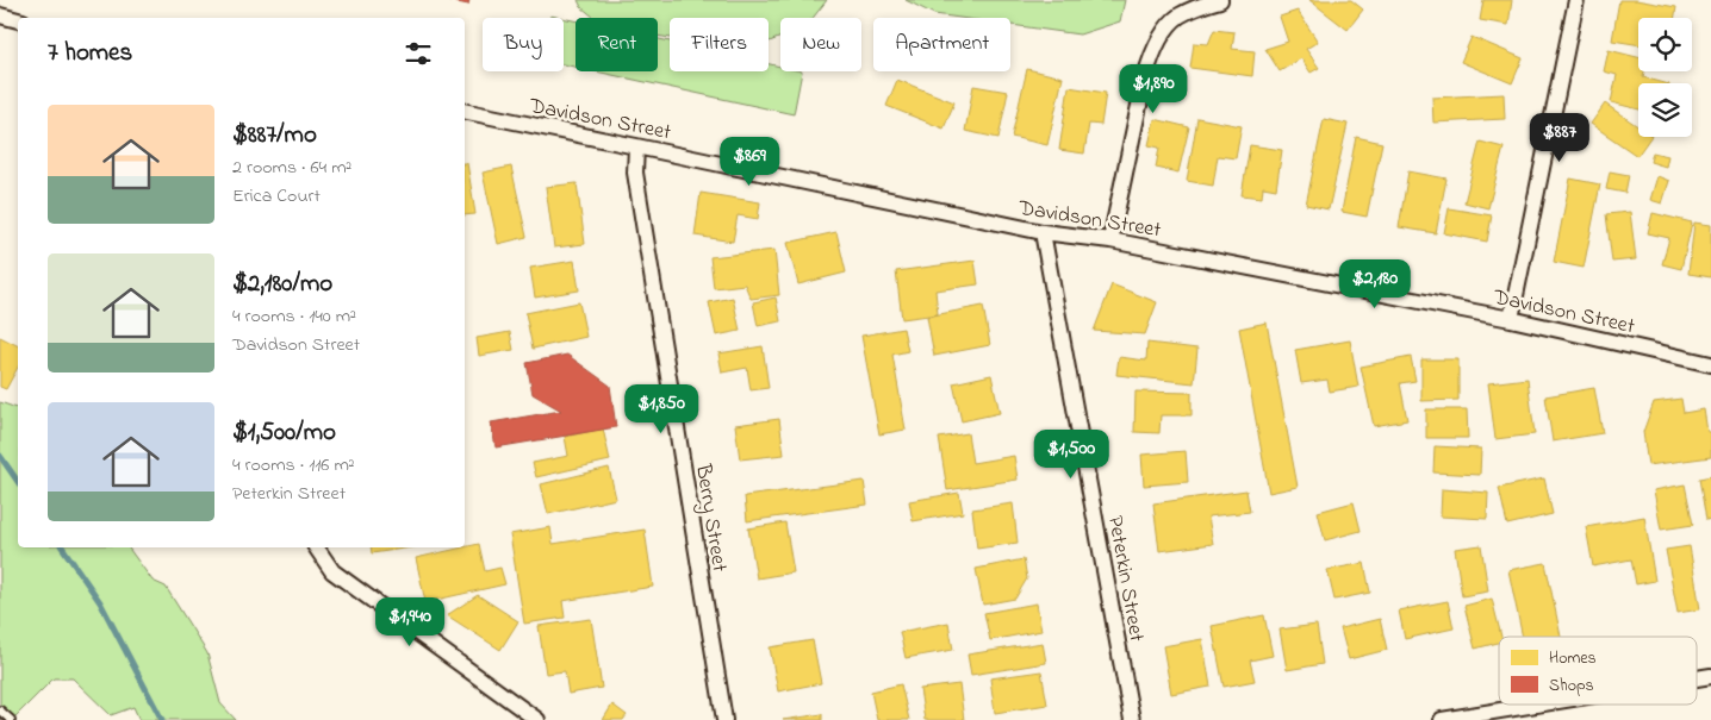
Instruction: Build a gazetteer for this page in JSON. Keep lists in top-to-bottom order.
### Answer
{
  "streets": {
    "street": ["Davidson Street", "Berry Street", "Peterkin Street"]
  },
  "crossings": [
    ["Davidson Street", "Berry Street"],
    ["Davidson Street", "Peterkin Street"]
  ],
  "legend": ["Homes", "Shops"],
  "page": {
    "chip": [
      "Buy",
      "Rent",
      "Filters",
      "New",
      "Apartment"
    ],
    "heading": "7 homes",
    "price": [
      "$1,890",
      "$887",
      "$869",
      "$2,180",
      "$1,850",
      "$1,500",
      "$1,940"
    ],
    "list": [
      {
        "name": "$887/mo",
        "note": "2 rooms · 64 m² · Erica Court"
      },
      {
        "name": "$2,180/mo",
        "note": "4 rooms · 140 m² · Davidson Street"
      },
      {
        "name": "$1,500/mo",
        "note": "4 rooms · 116 m² · Peterkin Street"
      }
    ]
  }
}
